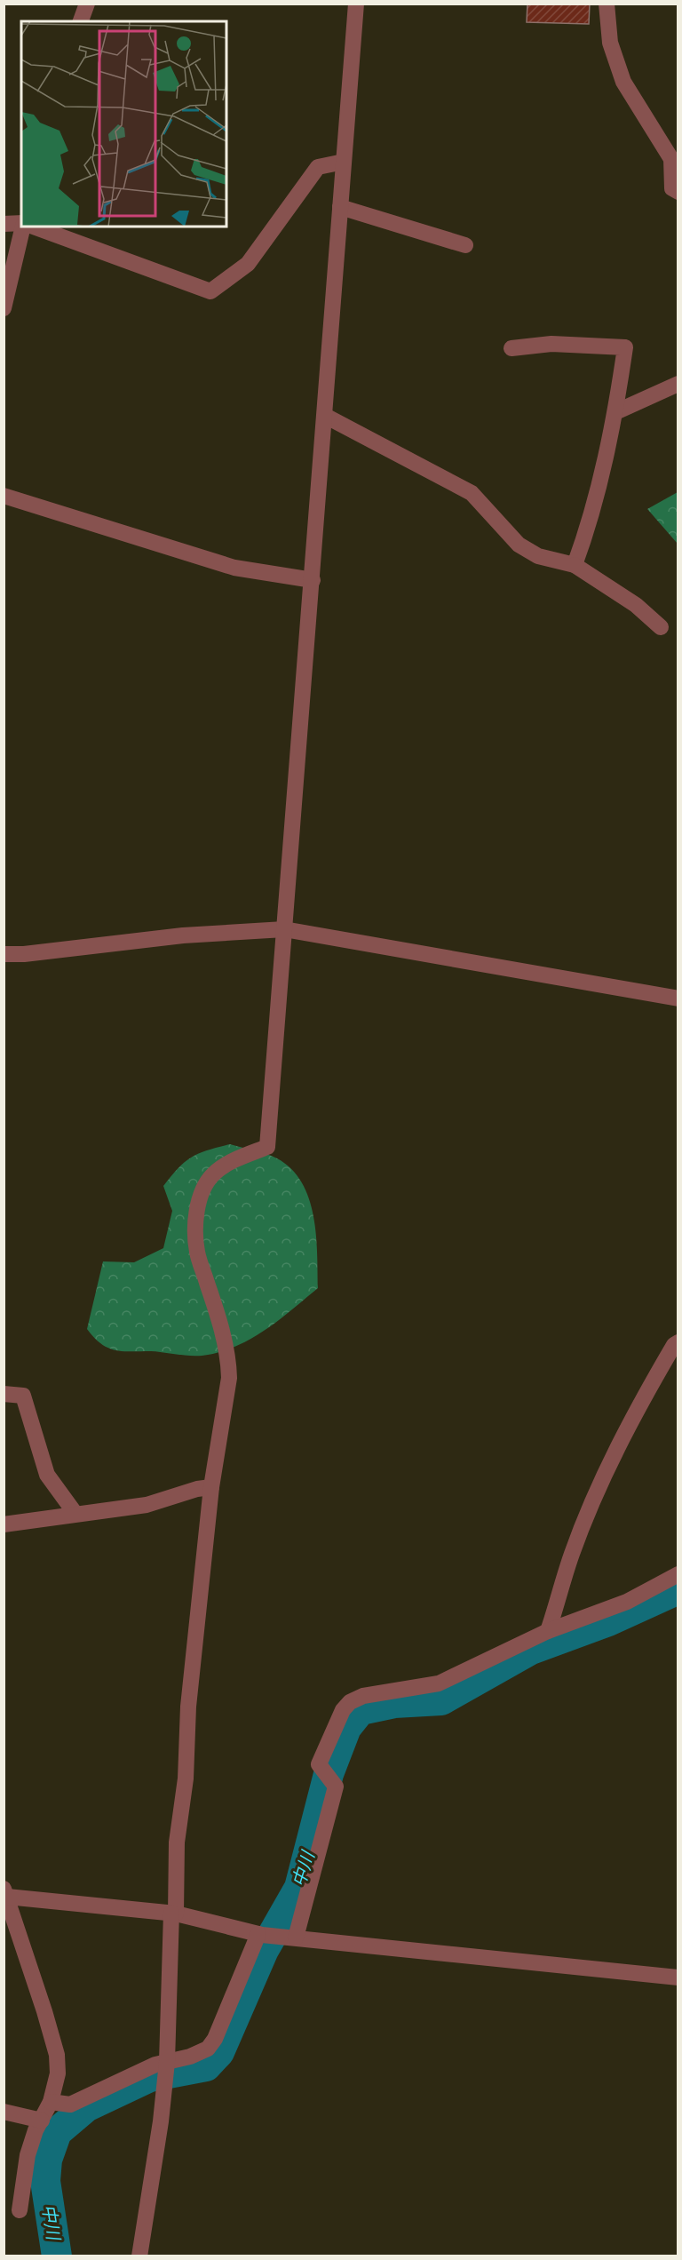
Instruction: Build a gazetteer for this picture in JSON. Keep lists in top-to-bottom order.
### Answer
{
  "water": ["中川"]
}
